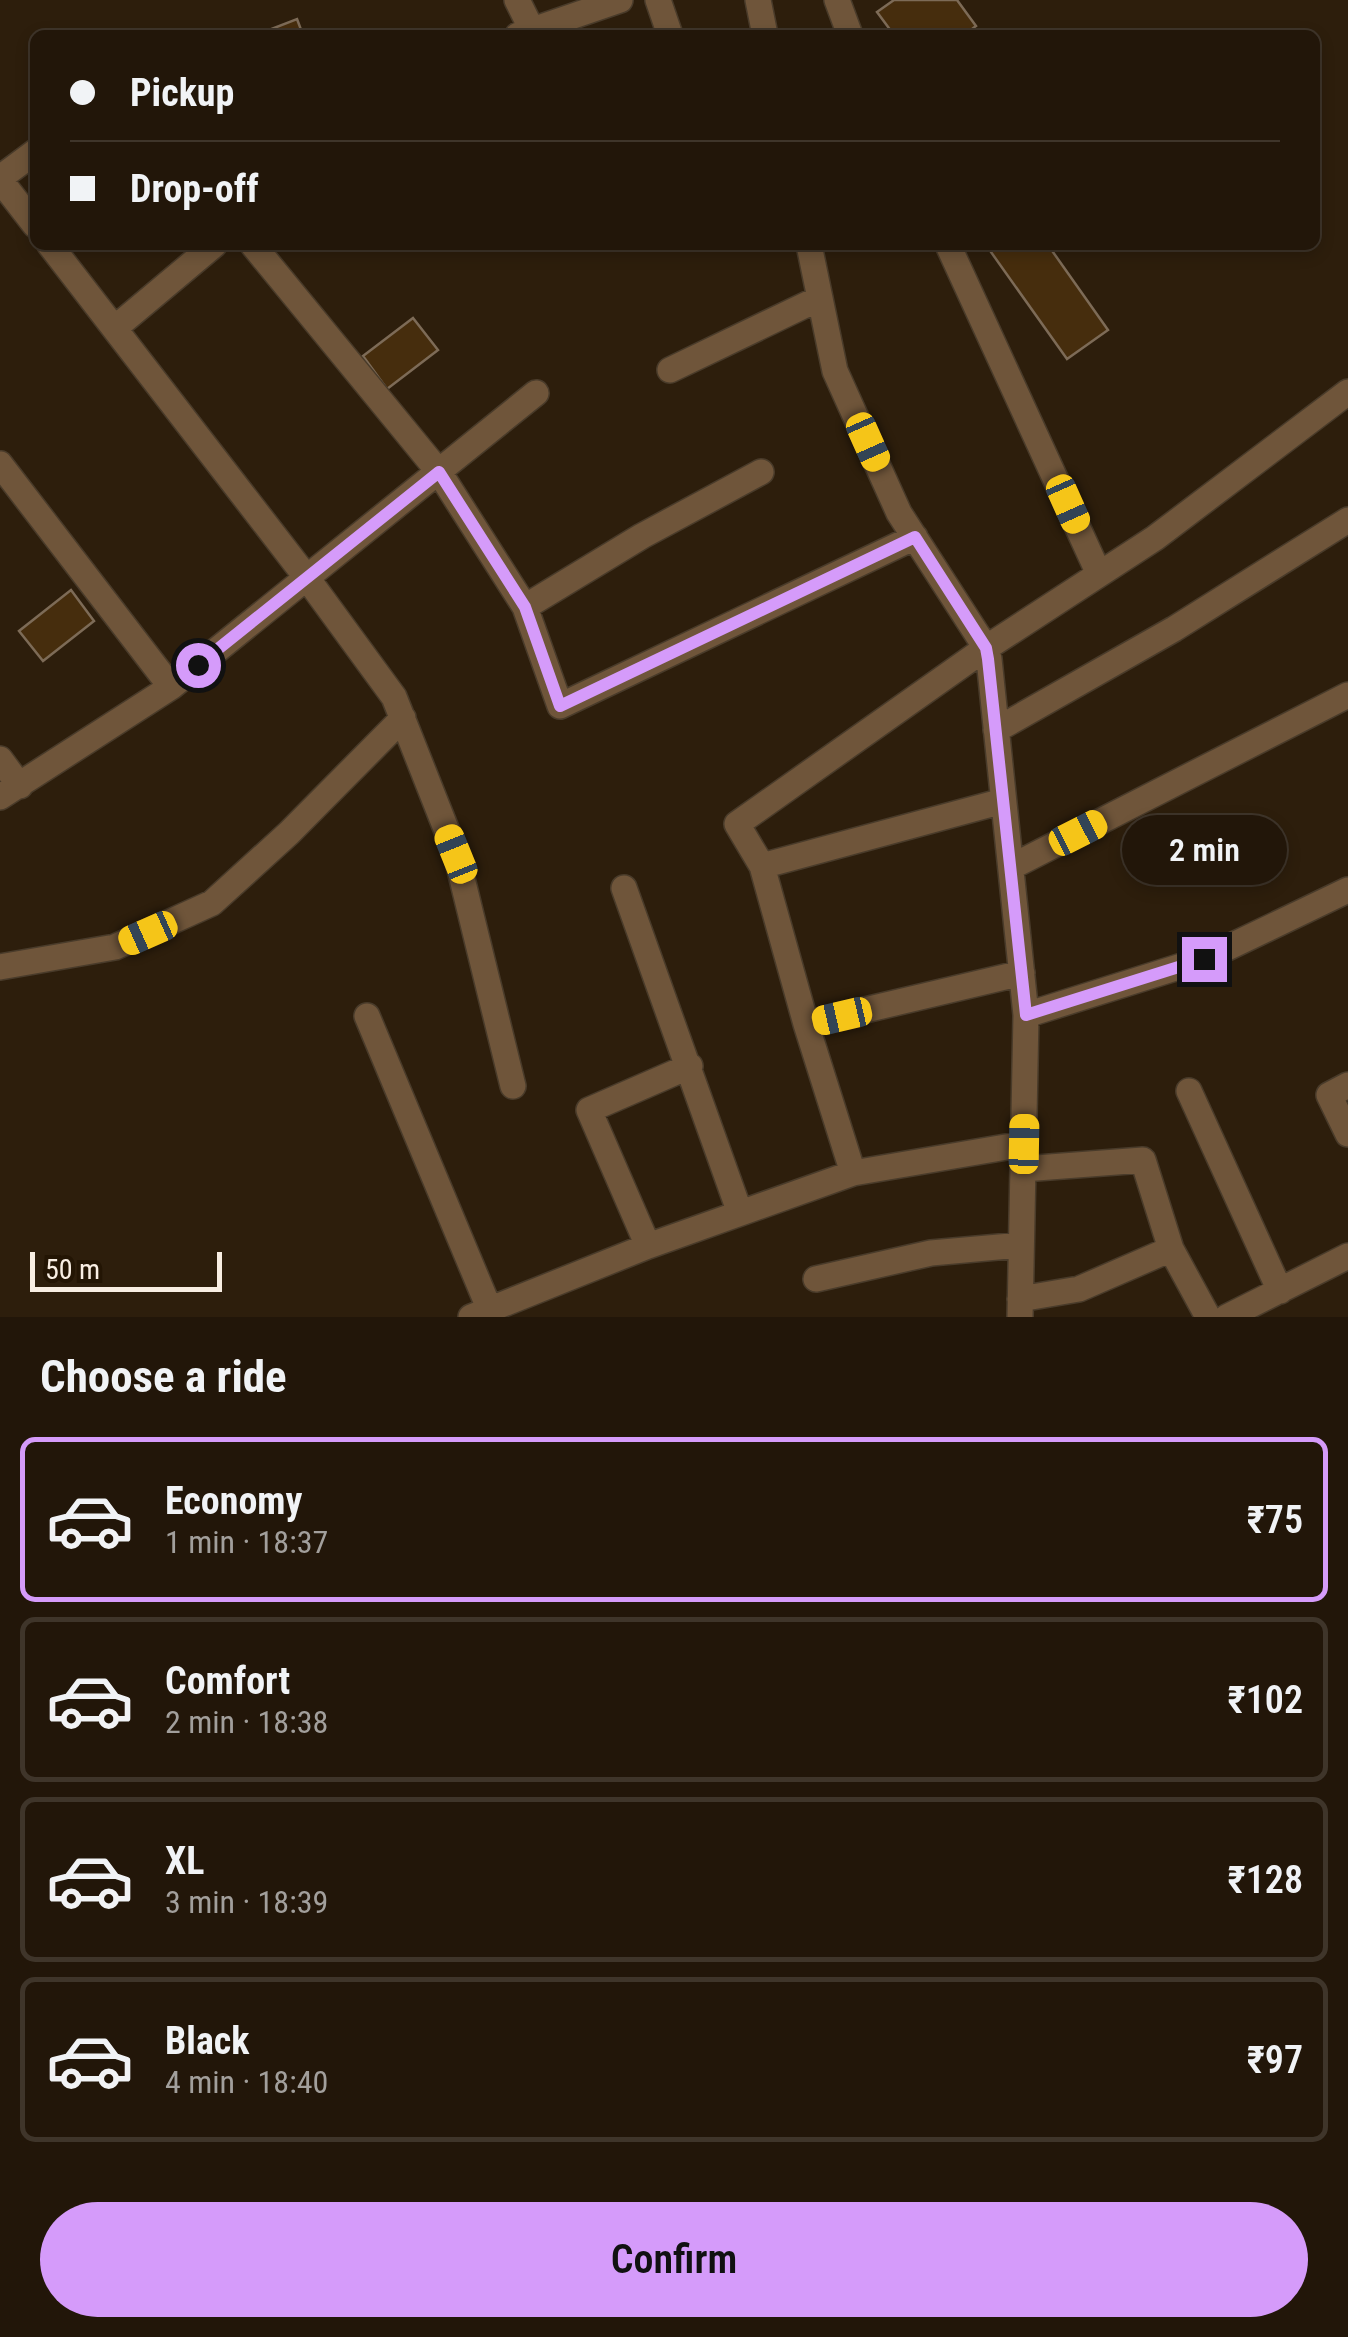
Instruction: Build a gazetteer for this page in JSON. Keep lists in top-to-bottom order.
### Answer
{
  "scale_bar": "50 m",
  "page": {
    "banner": ["Pickup", "Drop-off"],
    "bubble": "2 min",
    "scale": "50 m",
    "heading": "Choose a ride",
    "list": [
      {
        "name": "Economy",
        "note": "1 min · 18:37",
        "value": "₹75"
      },
      {
        "name": "Comfort",
        "note": "2 min · 18:38",
        "value": "₹102"
      },
      {
        "name": "XL",
        "note": "3 min · 18:39",
        "value": "₹128"
      },
      {
        "name": "Black",
        "note": "4 min · 18:40",
        "value": "₹97"
      }
    ],
    "buttons": "Confirm"
  }
}
